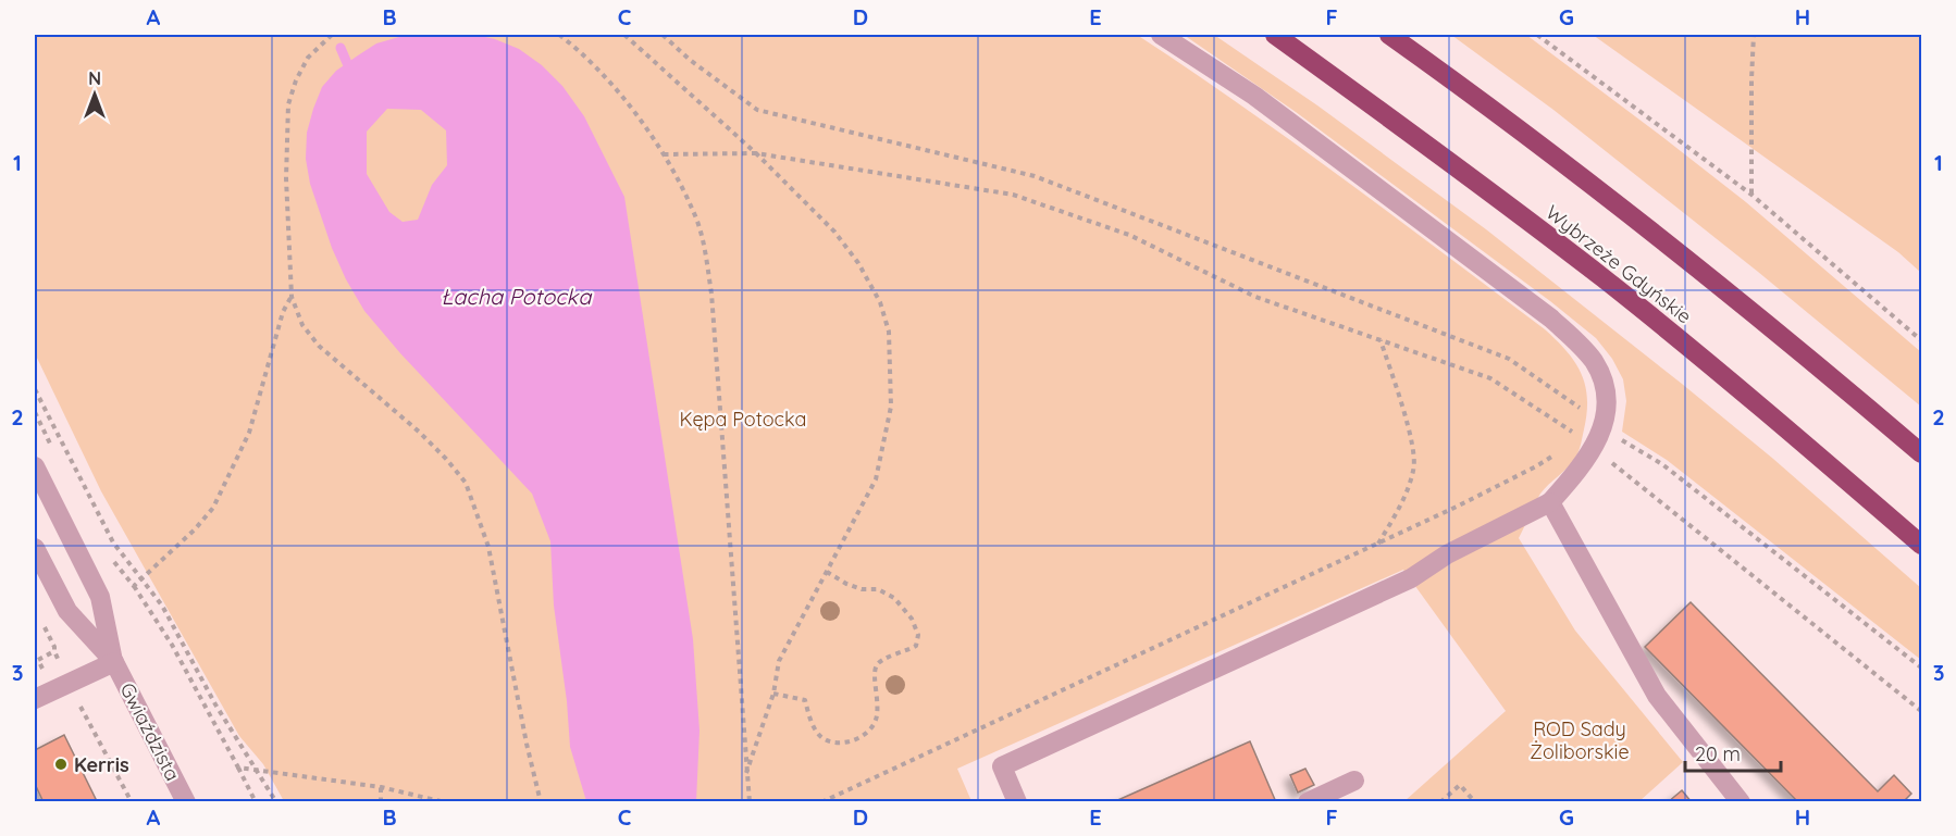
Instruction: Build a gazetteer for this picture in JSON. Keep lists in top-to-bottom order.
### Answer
{
  "streets": {
    "highway": ["Wybrzeże Gdyńskie"],
    "street": ["Gwiaździsta"]
  },
  "water": ["Łacha Potocka"],
  "parks": ["Kępa Potocka", "ROD Sady Żoliborskie"],
  "places": ["Kerris"],
  "scale_bar": "20 m",
  "north": "top",
  "grid": {
    "columns": [
      "A",
      "B",
      "C",
      "D",
      "E",
      "F",
      "G",
      "H"
    ],
    "rows": ["1", "2", "3"]
  }
}
